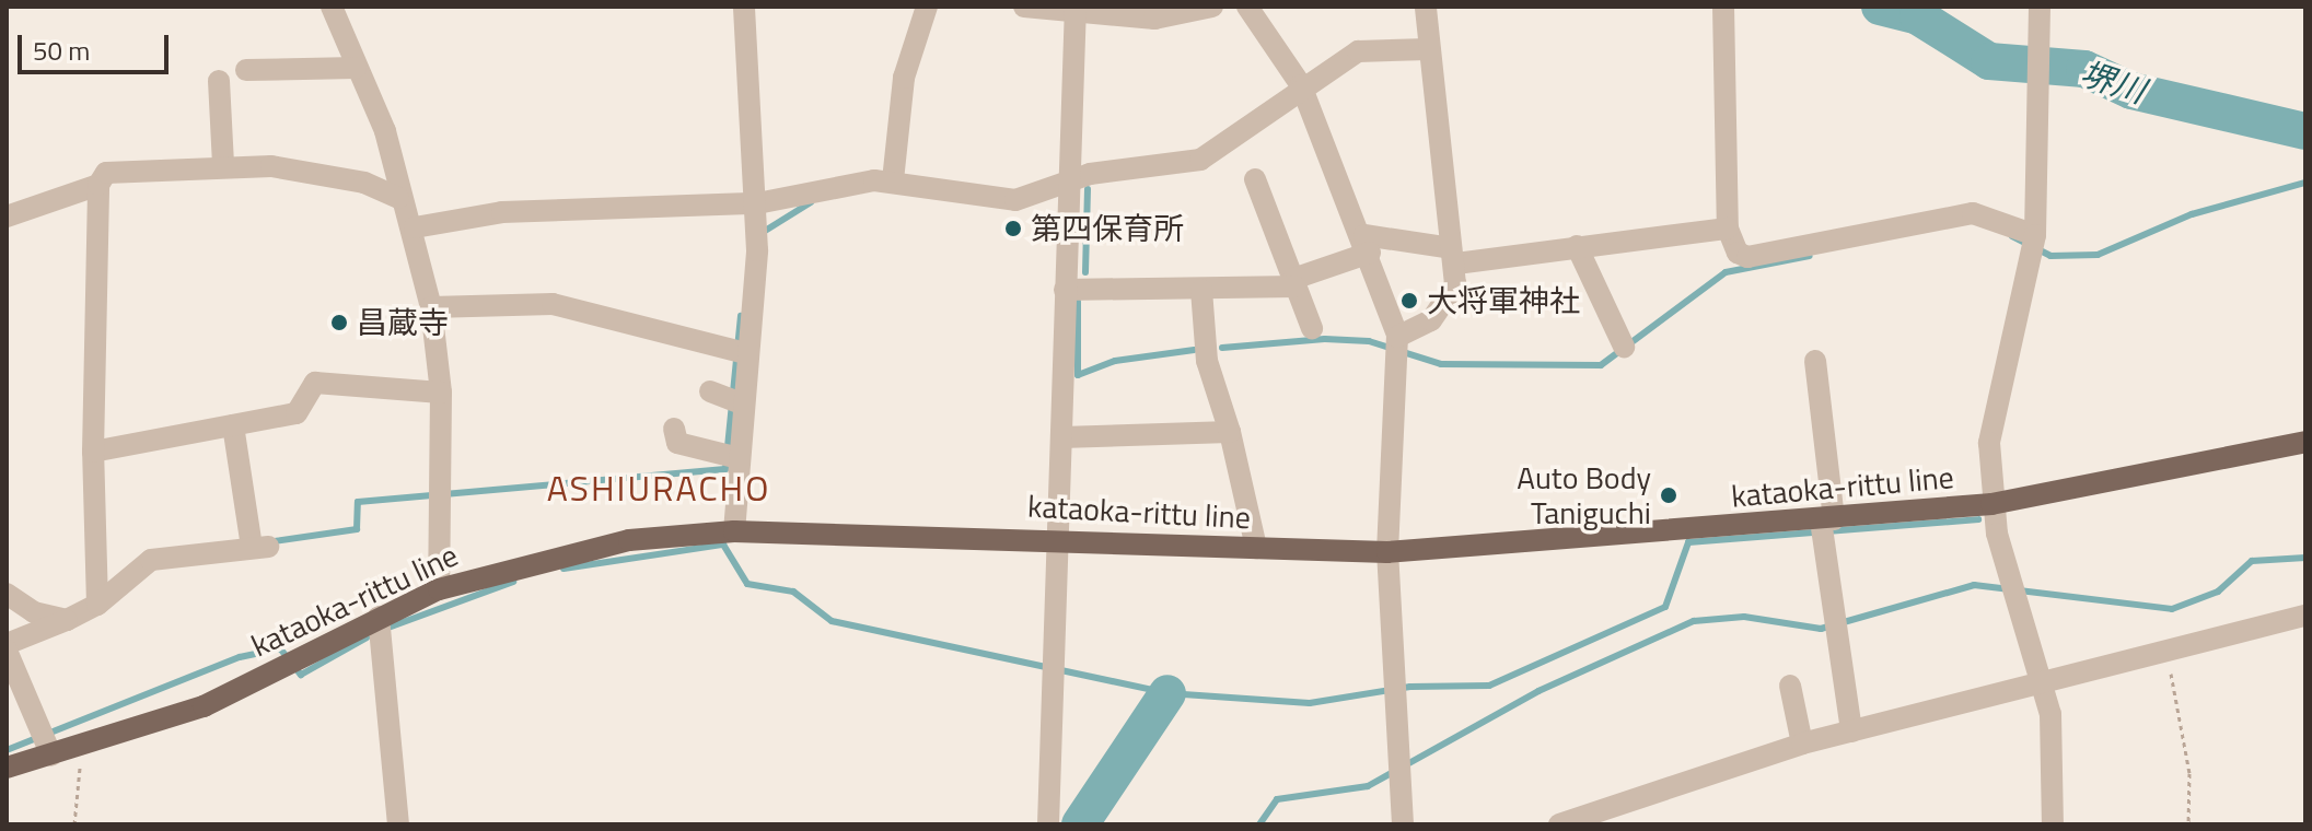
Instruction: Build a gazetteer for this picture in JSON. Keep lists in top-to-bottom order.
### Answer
{
  "streets": {
    "main road": ["kataoka-rittu line"]
  },
  "districts": ["ASHIURACHO"],
  "water": ["堺川"],
  "places": [
    "第四保育所",
    "大将軍神社",
    "昌蔵寺",
    "Auto Body Taniguchi"
  ],
  "scale_bar": "50 m"
}
